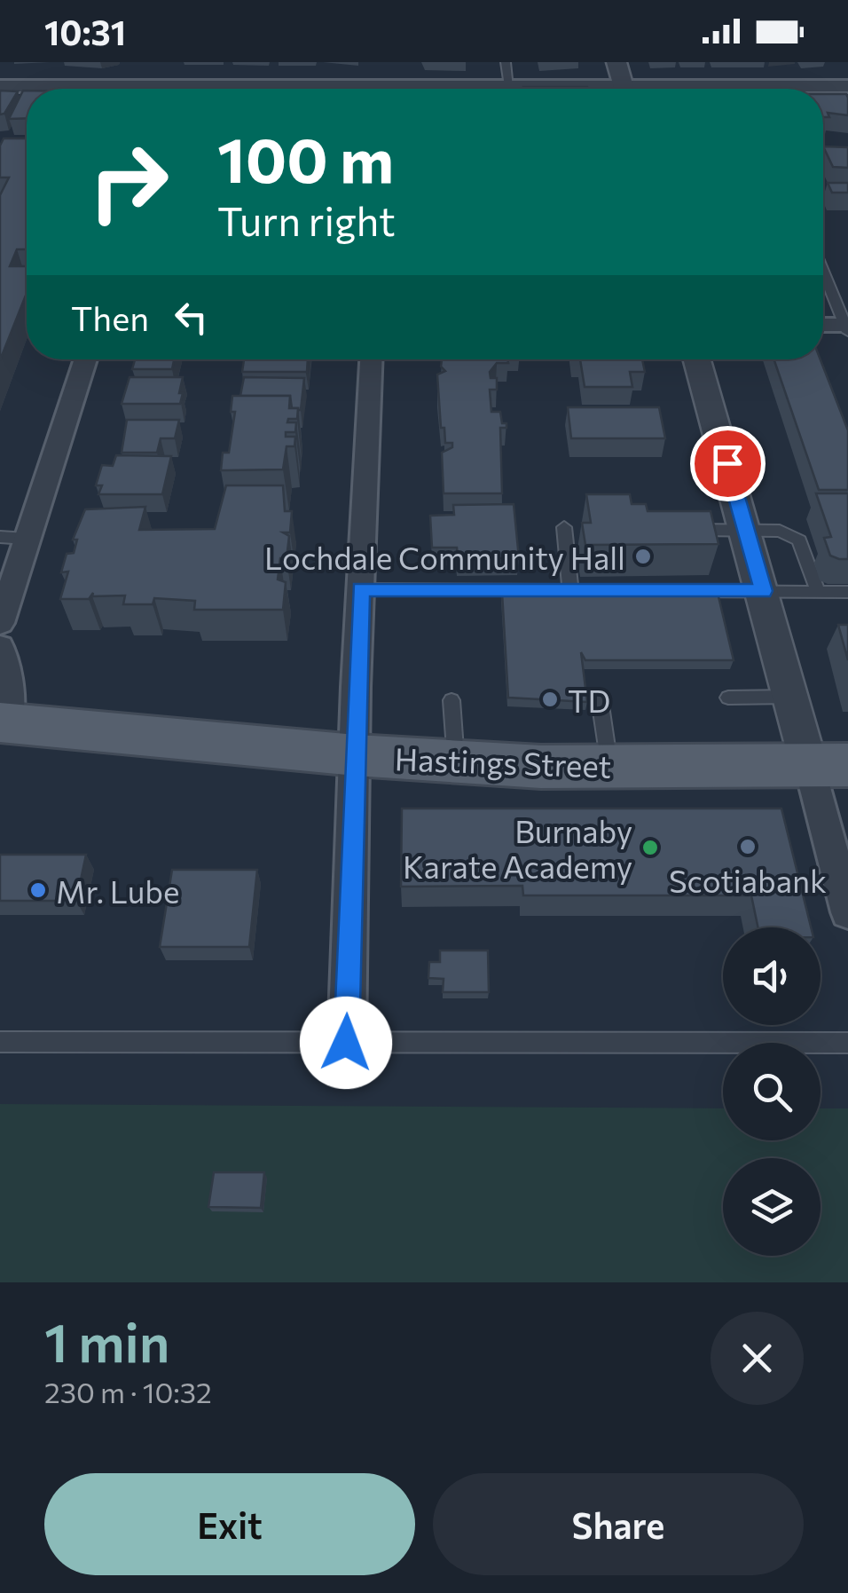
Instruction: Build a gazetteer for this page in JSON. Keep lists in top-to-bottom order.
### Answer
{
  "streets": {
    "main road": ["Hastings Street"]
  },
  "places": [
    "Lochdale Community Hall",
    "TD",
    "Scotiabank",
    "Burnaby Karate Academy",
    "Mr. Lube"
  ],
  "page": {
    "status": "10:31",
    "turn": ["100 m", "Turn right"],
    "then": "Then",
    "heading": ["1 min", "230 m · 10:32"],
    "buttons": ["Exit", "Share"]
  }
}
